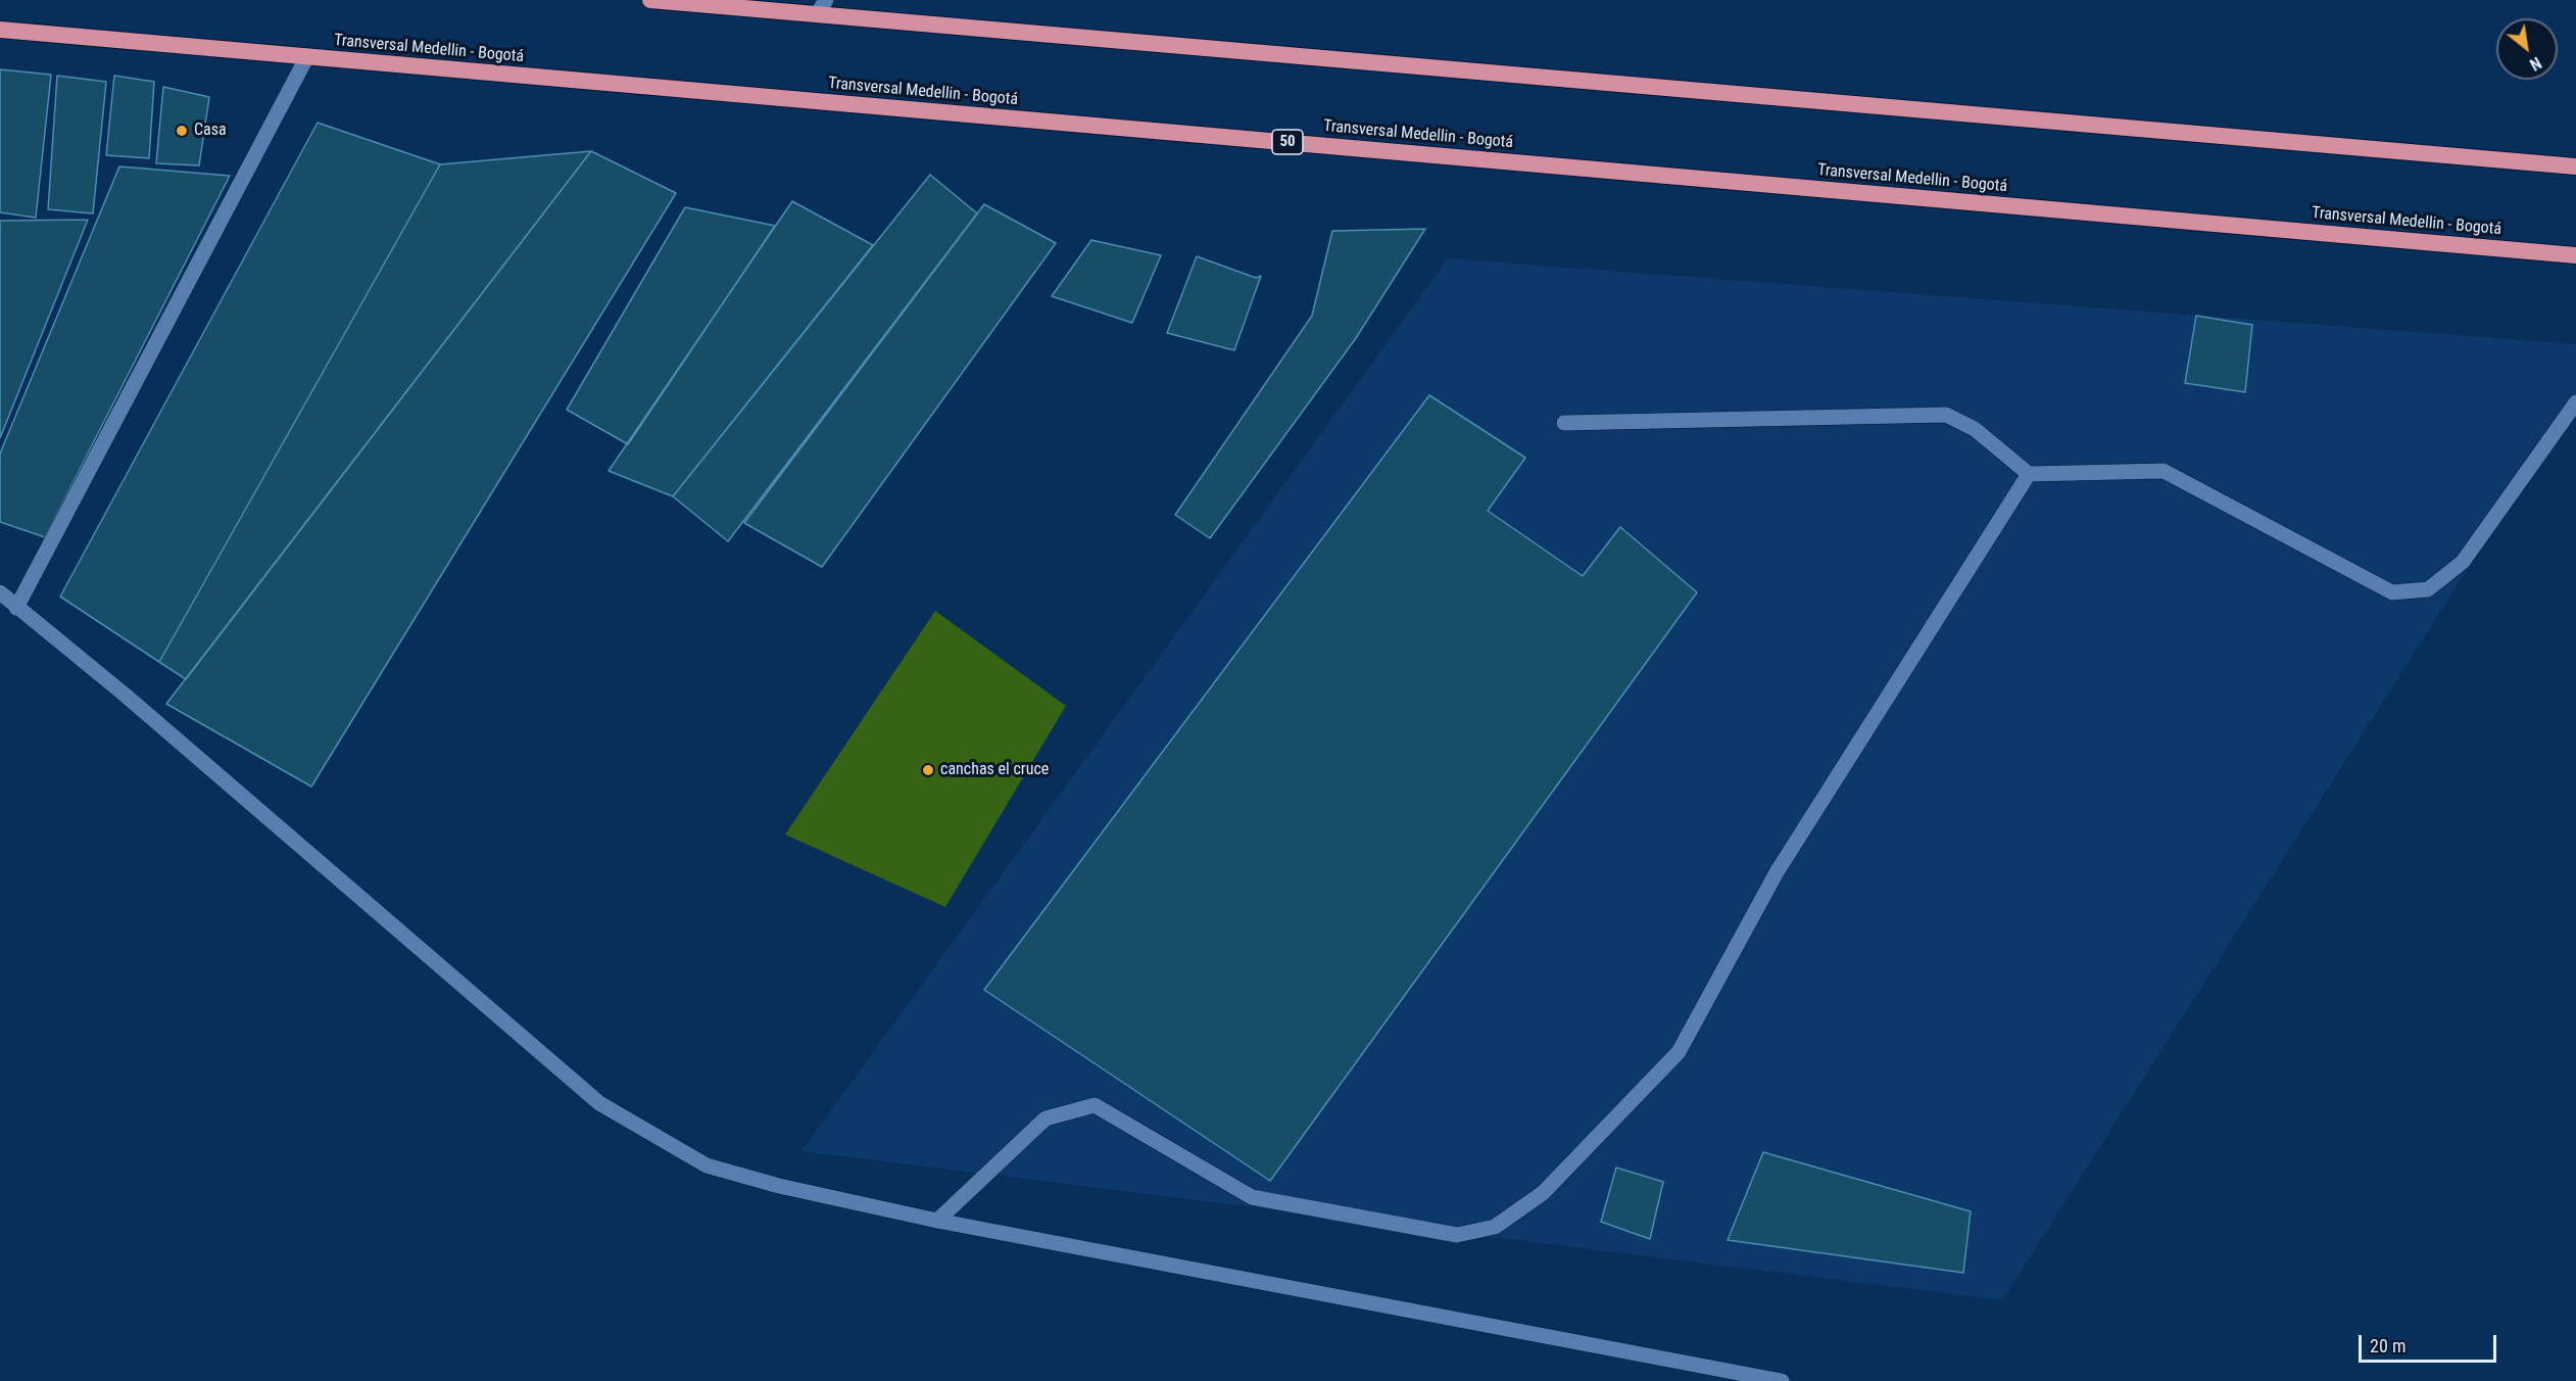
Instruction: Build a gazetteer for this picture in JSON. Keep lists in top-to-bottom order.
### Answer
{
  "streets": {
    "highway": ["Transversal Medellin - Bogotá", "50"]
  },
  "places": ["Casa", "canchas el cruce"],
  "scale_bar": "20 m",
  "north": "bottom right"
}
